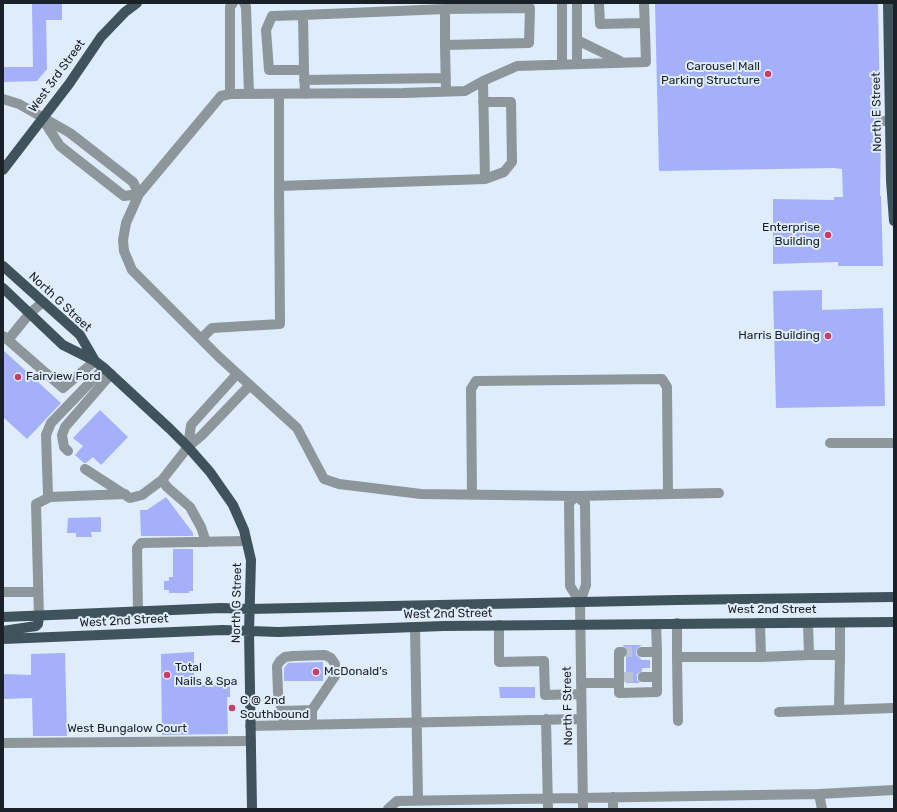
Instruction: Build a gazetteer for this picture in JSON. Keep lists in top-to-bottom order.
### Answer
{
  "streets": {
    "main road": [
      "West 3rd Street",
      "North E Street",
      "North G Street",
      "West 2nd Street"
    ],
    "street": ["North F Street", "West Bungalow Court"]
  },
  "crossings": [
    ["North G Street", "West 2nd Street"],
    ["North G Street", "West Bungalow Court"],
    ["West 2nd Street", "North F Street"]
  ],
  "places": [
    "Carousel Mall Parking Structure",
    "Enterprise Building",
    "Harris Building",
    "Fairview Ford",
    "McDonald's",
    "Total Nails & Spa",
    "G @ 2nd Southbound"
  ]
}
